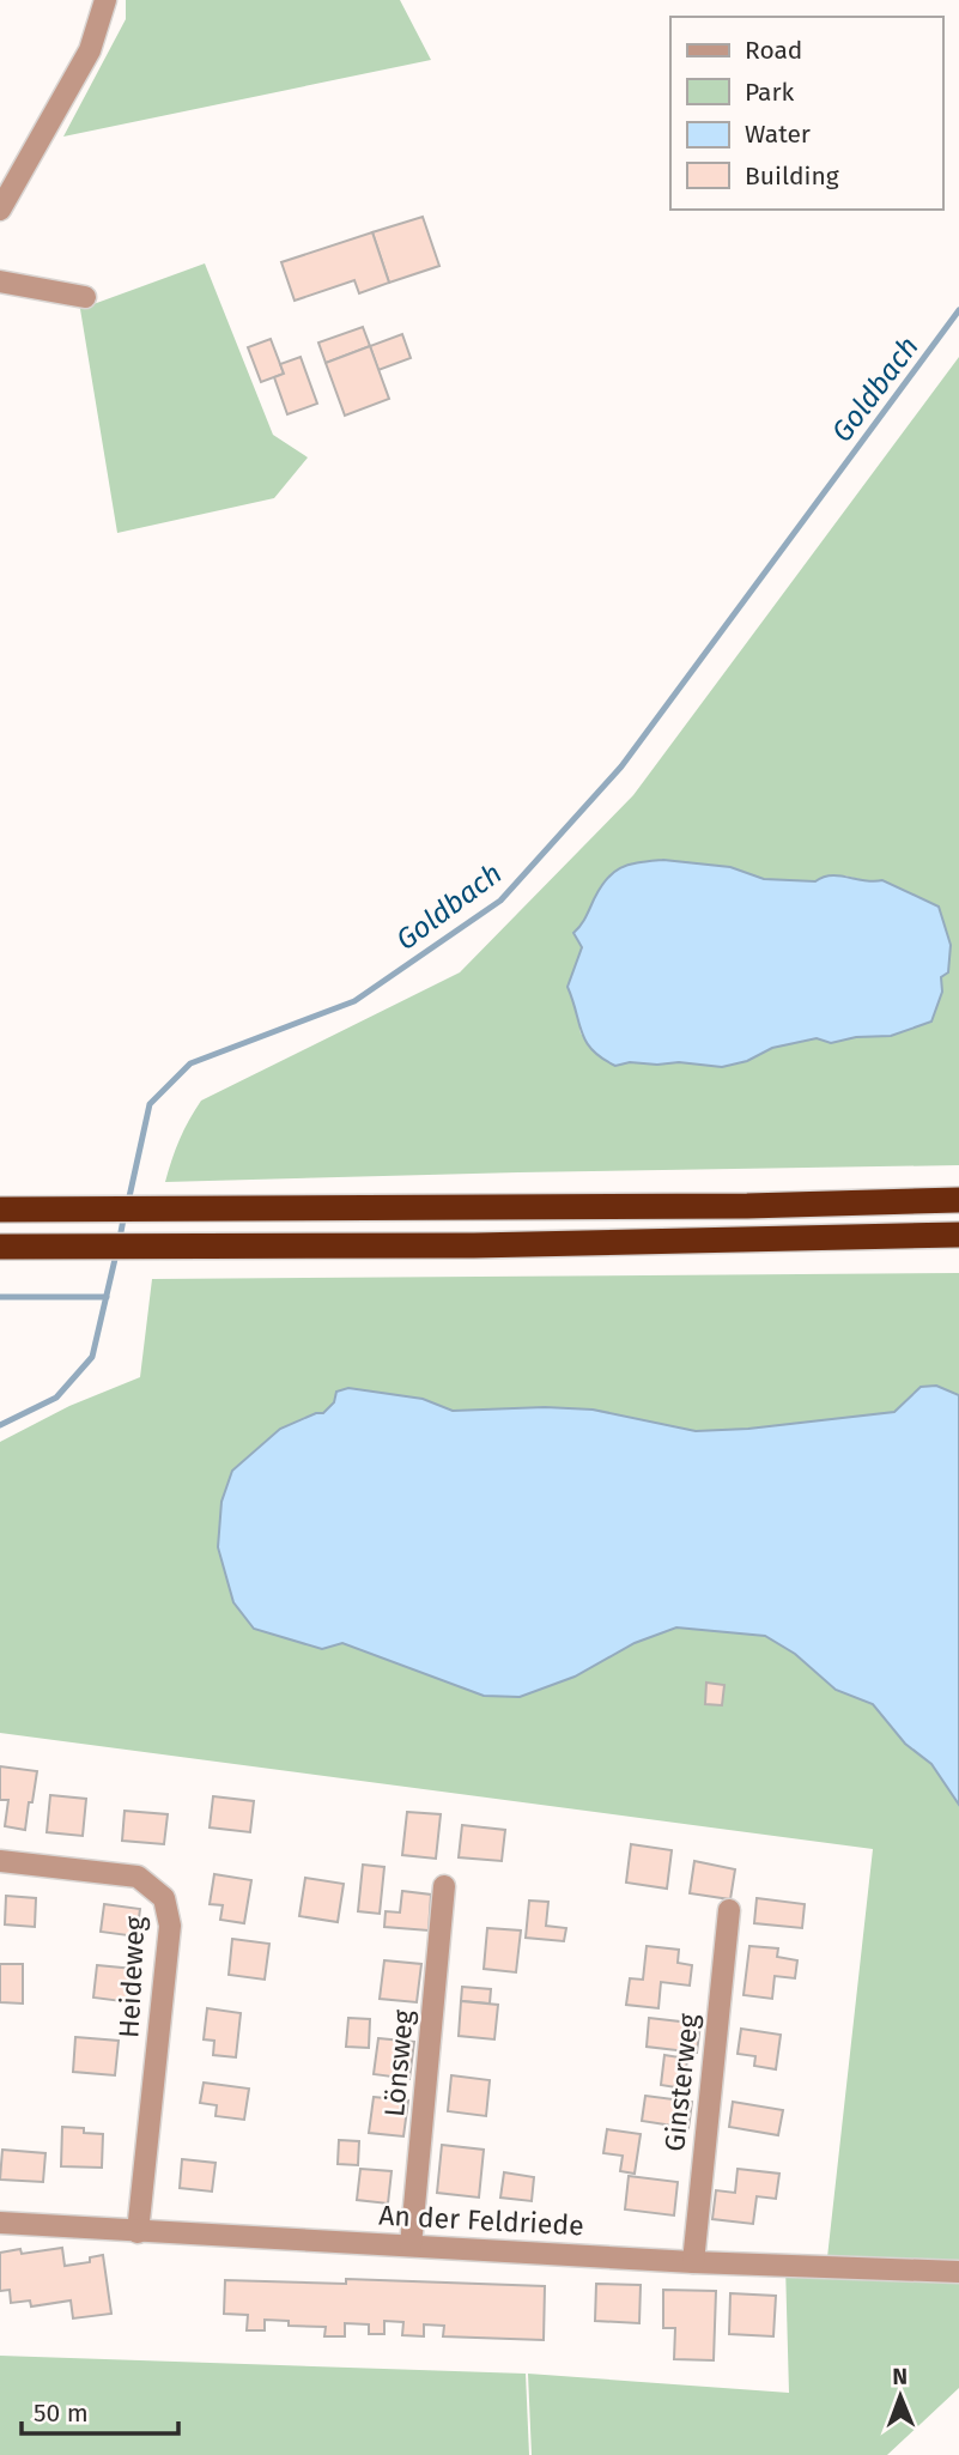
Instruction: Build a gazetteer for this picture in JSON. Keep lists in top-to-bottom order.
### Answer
{
  "streets": {
    "street": [
      "Heideweg",
      "Lönsweg",
      "Ginsterweg",
      "An der Feldriede"
    ]
  },
  "crossings": [
    ["Heideweg", "An der Feldriede"],
    ["Lönsweg", "An der Feldriede"],
    ["Ginsterweg", "An der Feldriede"]
  ],
  "water": ["Goldbach"],
  "legend": [
    "Road",
    "Park",
    "Water",
    "Building"
  ],
  "scale_bar": "50 m",
  "north": "top"
}
